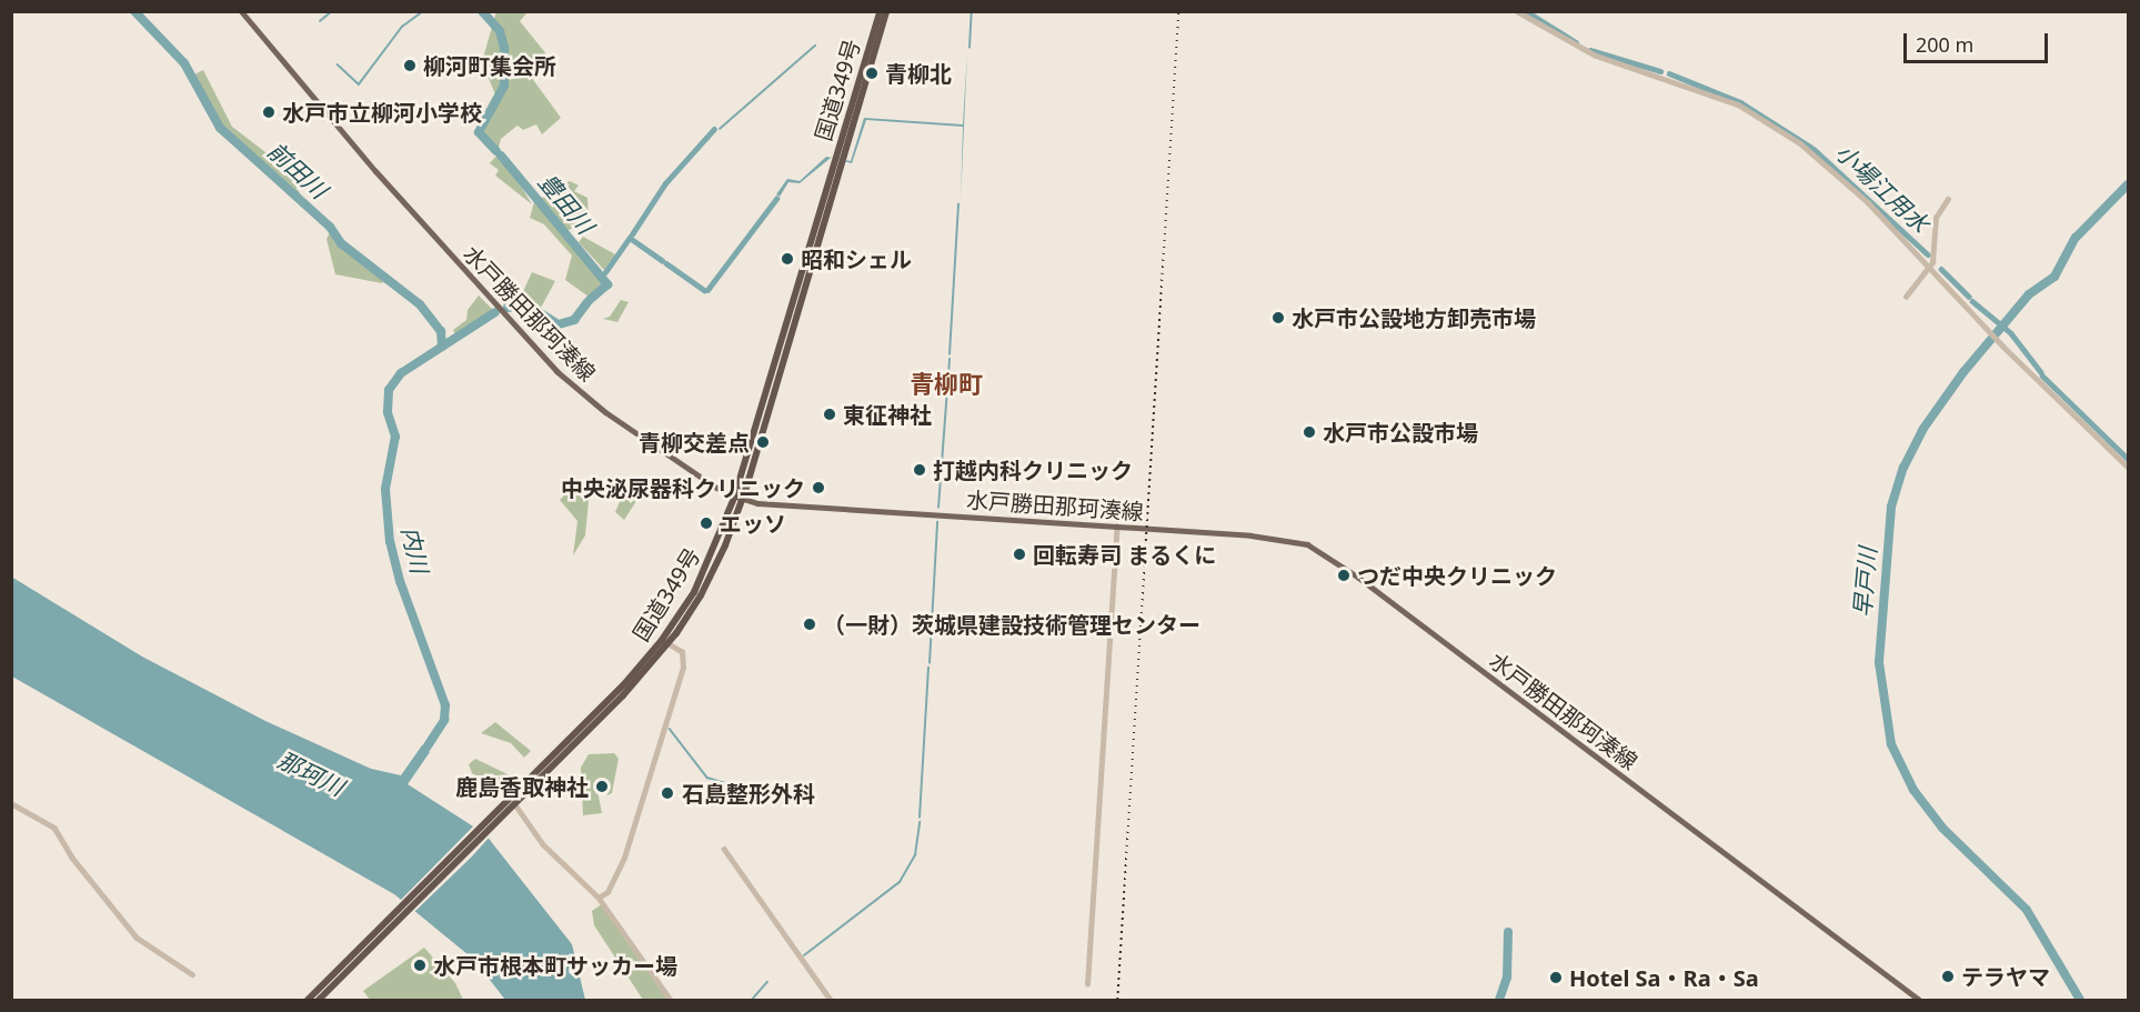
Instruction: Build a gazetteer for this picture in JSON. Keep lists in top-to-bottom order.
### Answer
{
  "streets": {
    "highway": ["国道349号"],
    "main road": ["水戸勝田那珂湊線"]
  },
  "crossings": [
    ["国道349号", "水戸勝田那珂湊線"]
  ],
  "districts": ["青柳町"],
  "water": [
    "前田川",
    "小場江用水",
    "豊田川",
    "内川",
    "早戸川",
    "那珂川"
  ],
  "places": [
    "柳河町集会所",
    "青柳北",
    "水戸市立柳河小学校",
    "昭和シェル",
    "水戸市公設地方卸売市場",
    "東征神社",
    "水戸市公設市場",
    "青柳交差点",
    "打越内科クリニック",
    "中央泌尿器科クリニック",
    "エッソ",
    "回転寿司 まるくに",
    "つだ中央クリニック",
    "（一財）茨城県建設技術管理センター",
    "鹿島香取神社",
    "石島整形外科",
    "水戸市根本町サッカー場",
    "テラヤマ",
    "Hotel Sa・Ra・Sa"
  ],
  "scale_bar": "200 m"
}
